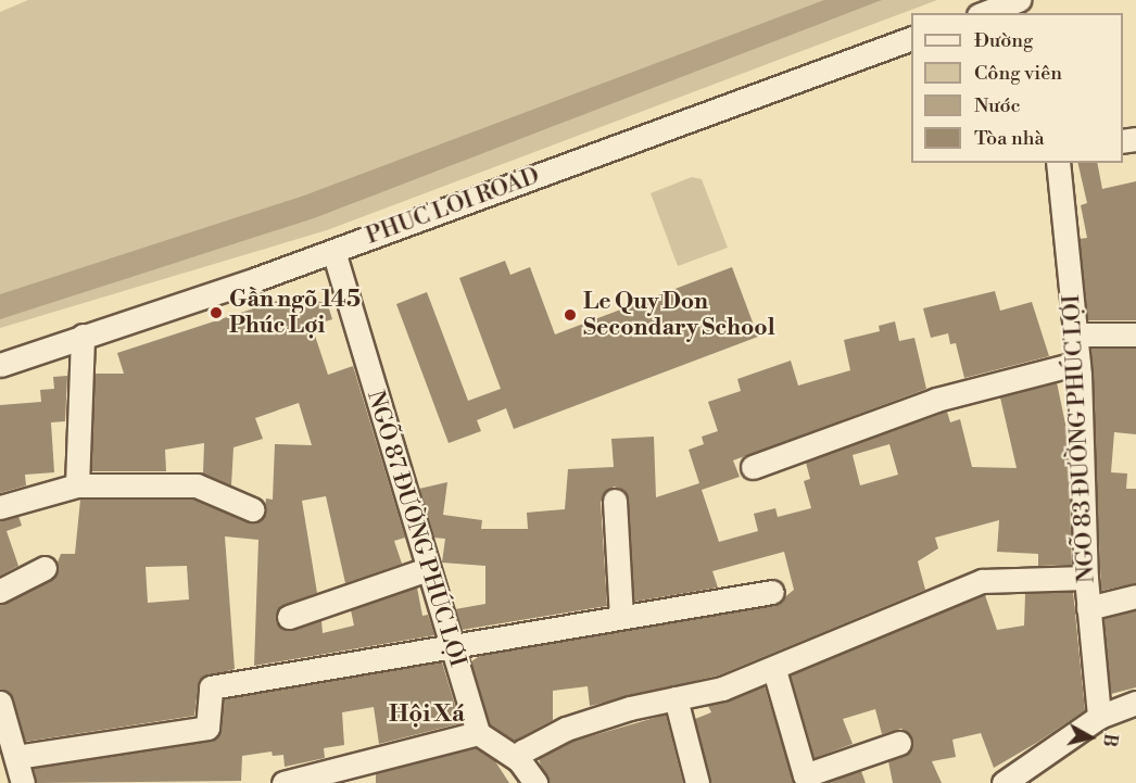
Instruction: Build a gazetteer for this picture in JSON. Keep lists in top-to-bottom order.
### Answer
{
  "streets": {
    "street": ["PHUC LOI ROAD", "NGÕ 83 ĐƯỜNG PHÚC LỢI", "NGÕ 87 ĐƯỜNG PHÚC LỢI"]
  },
  "crossings": [
    ["PHUC LOI ROAD", "NGÕ 87 ĐƯỜNG PHÚC LỢI"]
  ],
  "districts": ["Hội Xá"],
  "places": ["Gần ngõ 145 Phúc Lợi", "Le Quy Don Secondary School"],
  "legend": [
    "Đường",
    "Công viên",
    "Nước",
    "Tòa nhà"
  ],
  "north": "right"
}
